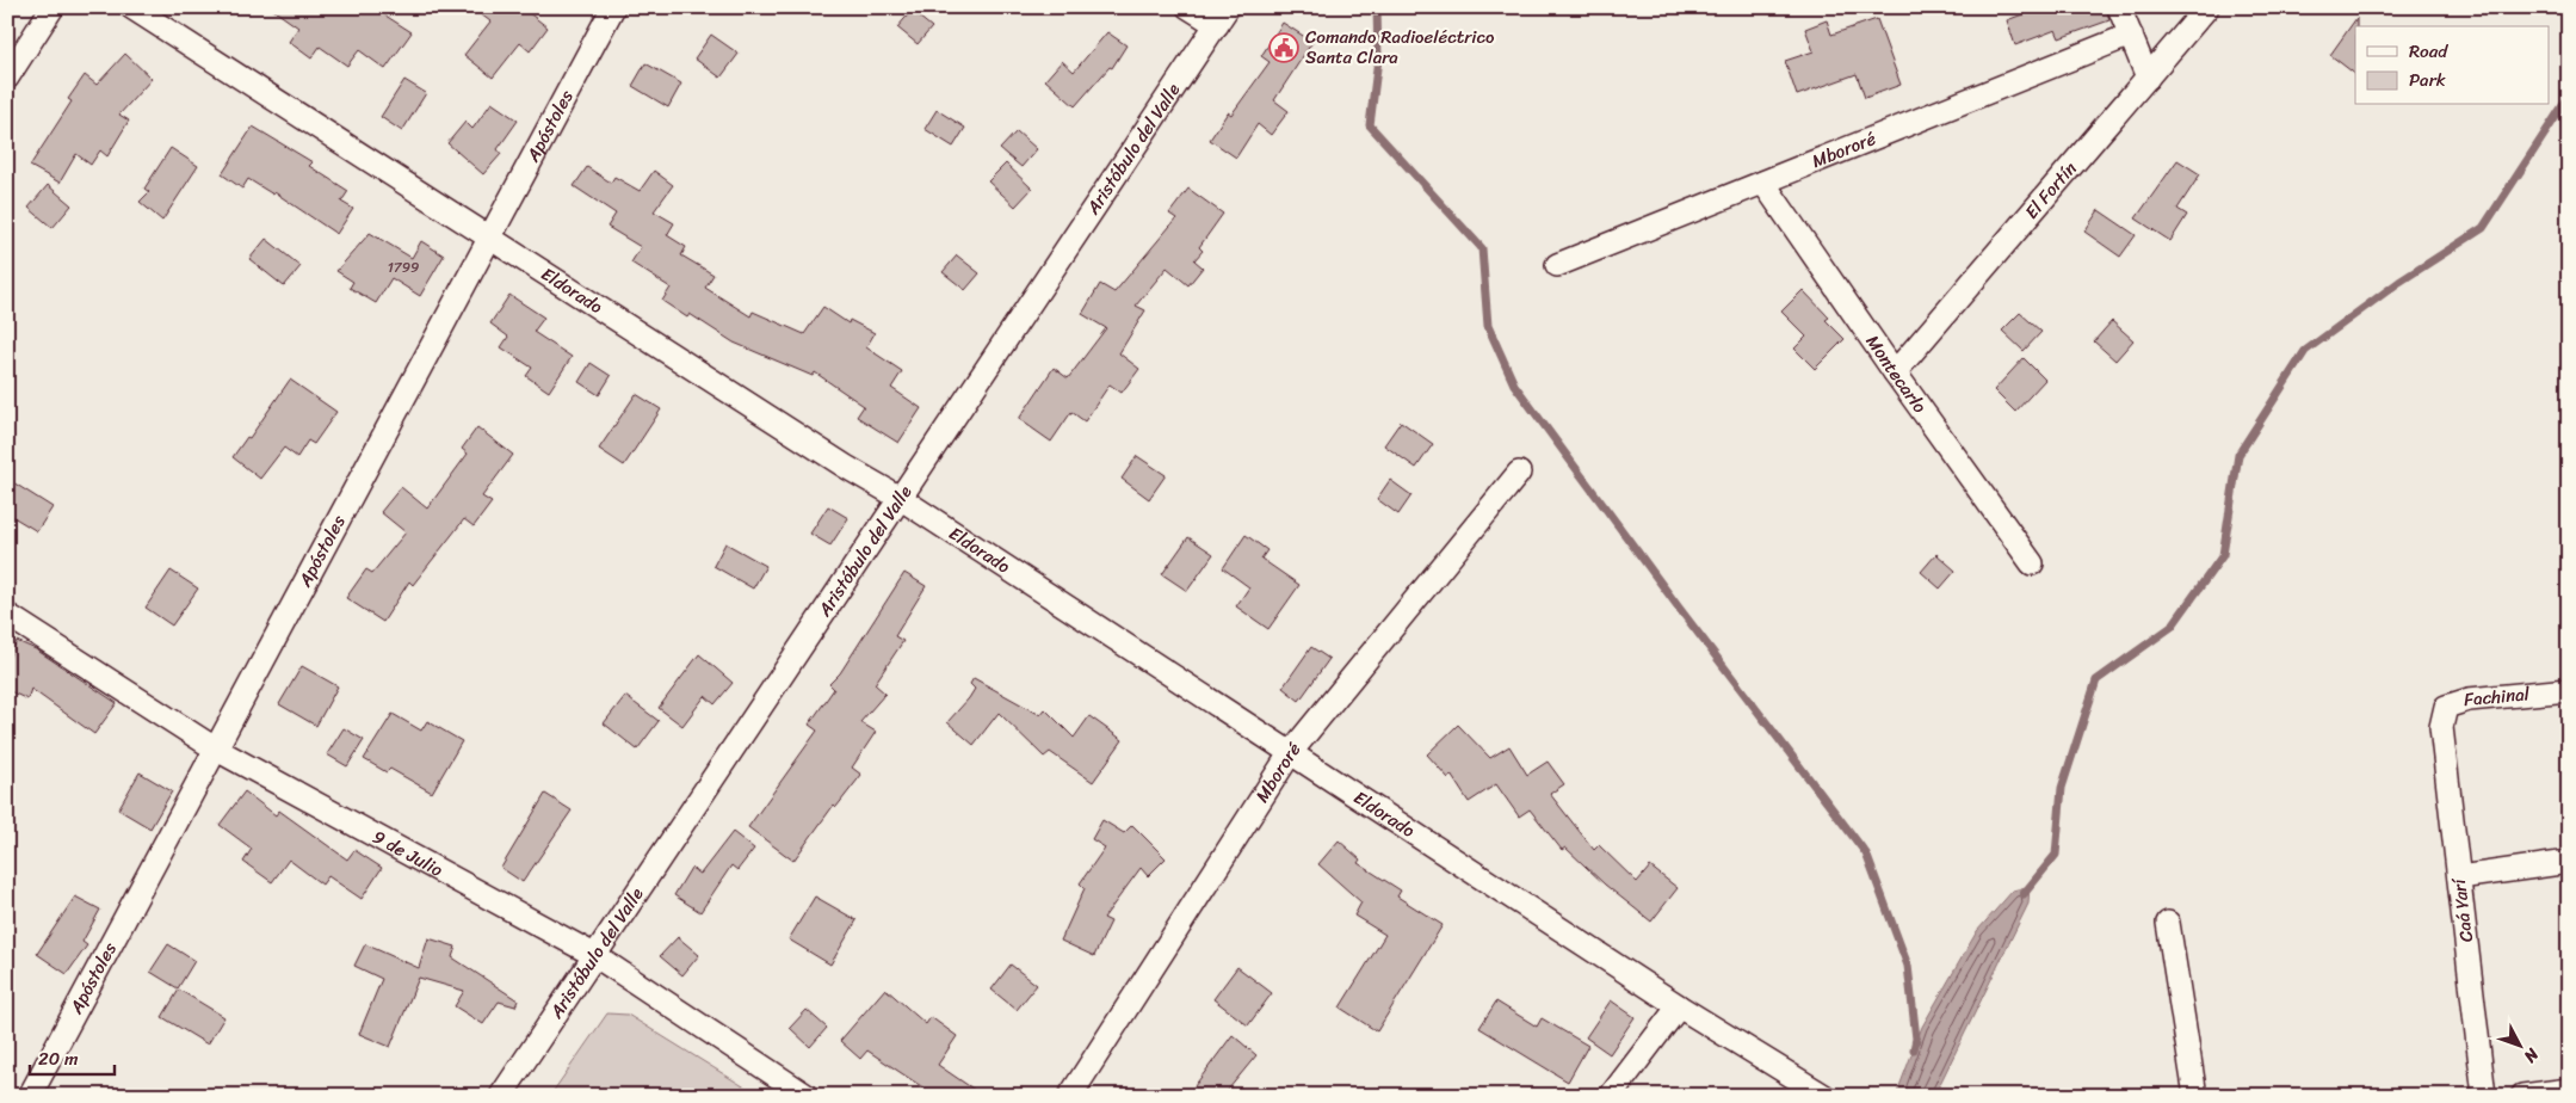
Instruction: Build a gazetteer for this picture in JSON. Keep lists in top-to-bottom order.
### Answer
{
  "streets": {
    "street": [
      "Apóstoles",
      "Aristóbulo del Valle",
      "Mbororé",
      "El Fortín",
      "Eldorado",
      "Montecarlo",
      "Fachinal",
      "9 de Julio",
      "Caá Yarí"
    ]
  },
  "crossings": [
    ["Apóstoles", "Eldorado"],
    ["Apóstoles", "9 de Julio"],
    ["Aristóbulo del Valle", "Eldorado"],
    ["Aristóbulo del Valle", "9 de Julio"],
    ["Mbororé", "Eldorado"],
    ["Mbororé", "Montecarlo"],
    ["El Fortín", "Montecarlo"],
    ["Fachinal", "Caá Yarí"]
  ],
  "places": {
    "public building": ["Comando Radioeléctrico Santa Clara"]
  },
  "house_numbers": ["1799"],
  "legend": ["Road", "Park"],
  "scale_bar": "20 m",
  "north": "bottom right"
}
